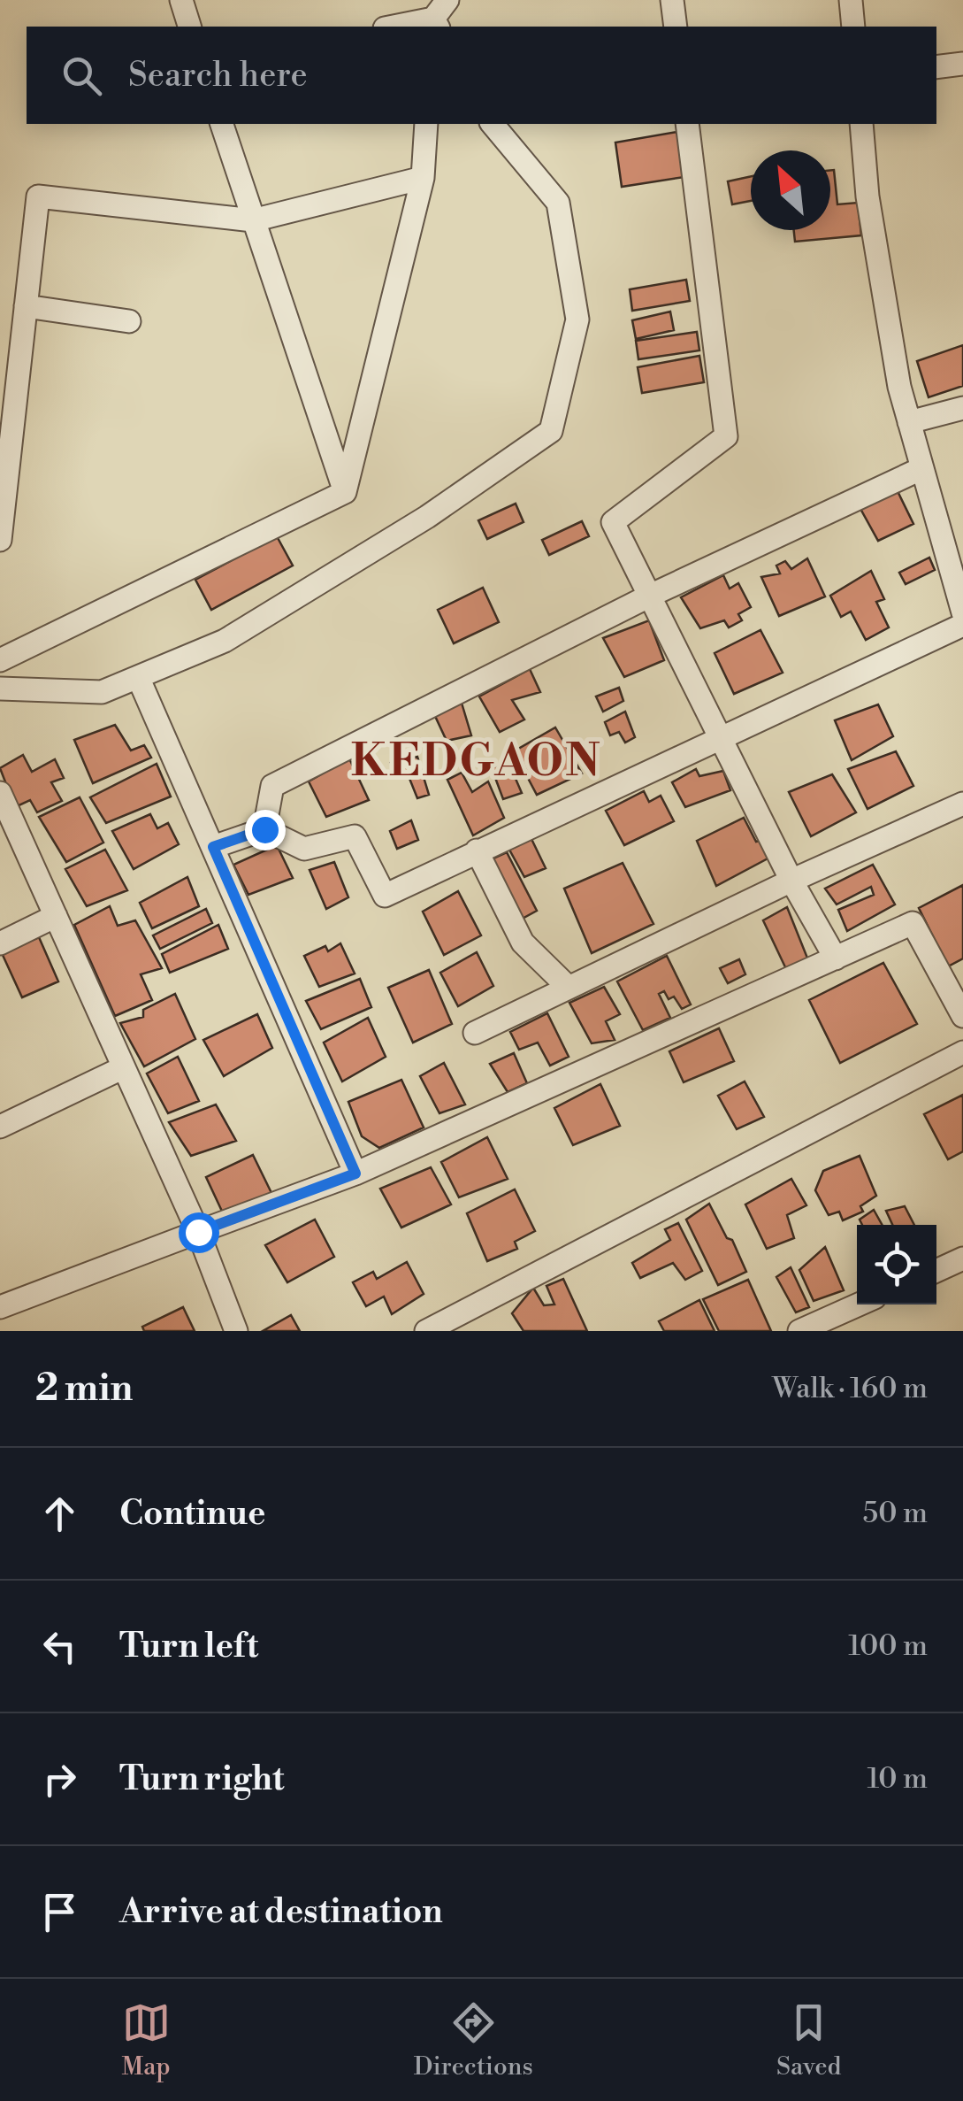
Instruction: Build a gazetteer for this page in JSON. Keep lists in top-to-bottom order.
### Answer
{
  "districts": ["KEDGAON"],
  "north": "top left",
  "page": {
    "search": "Search here",
    "heading": ["2 min", "Walk · 160 m"],
    "list": [
      ["Continue", "50 m"],
      ["Turn left", "100 m"],
      ["Turn right", "10 m"],
      "Arrive at destination"
    ],
    "nav": ["Map", "Directions", "Saved"]
  }
}
